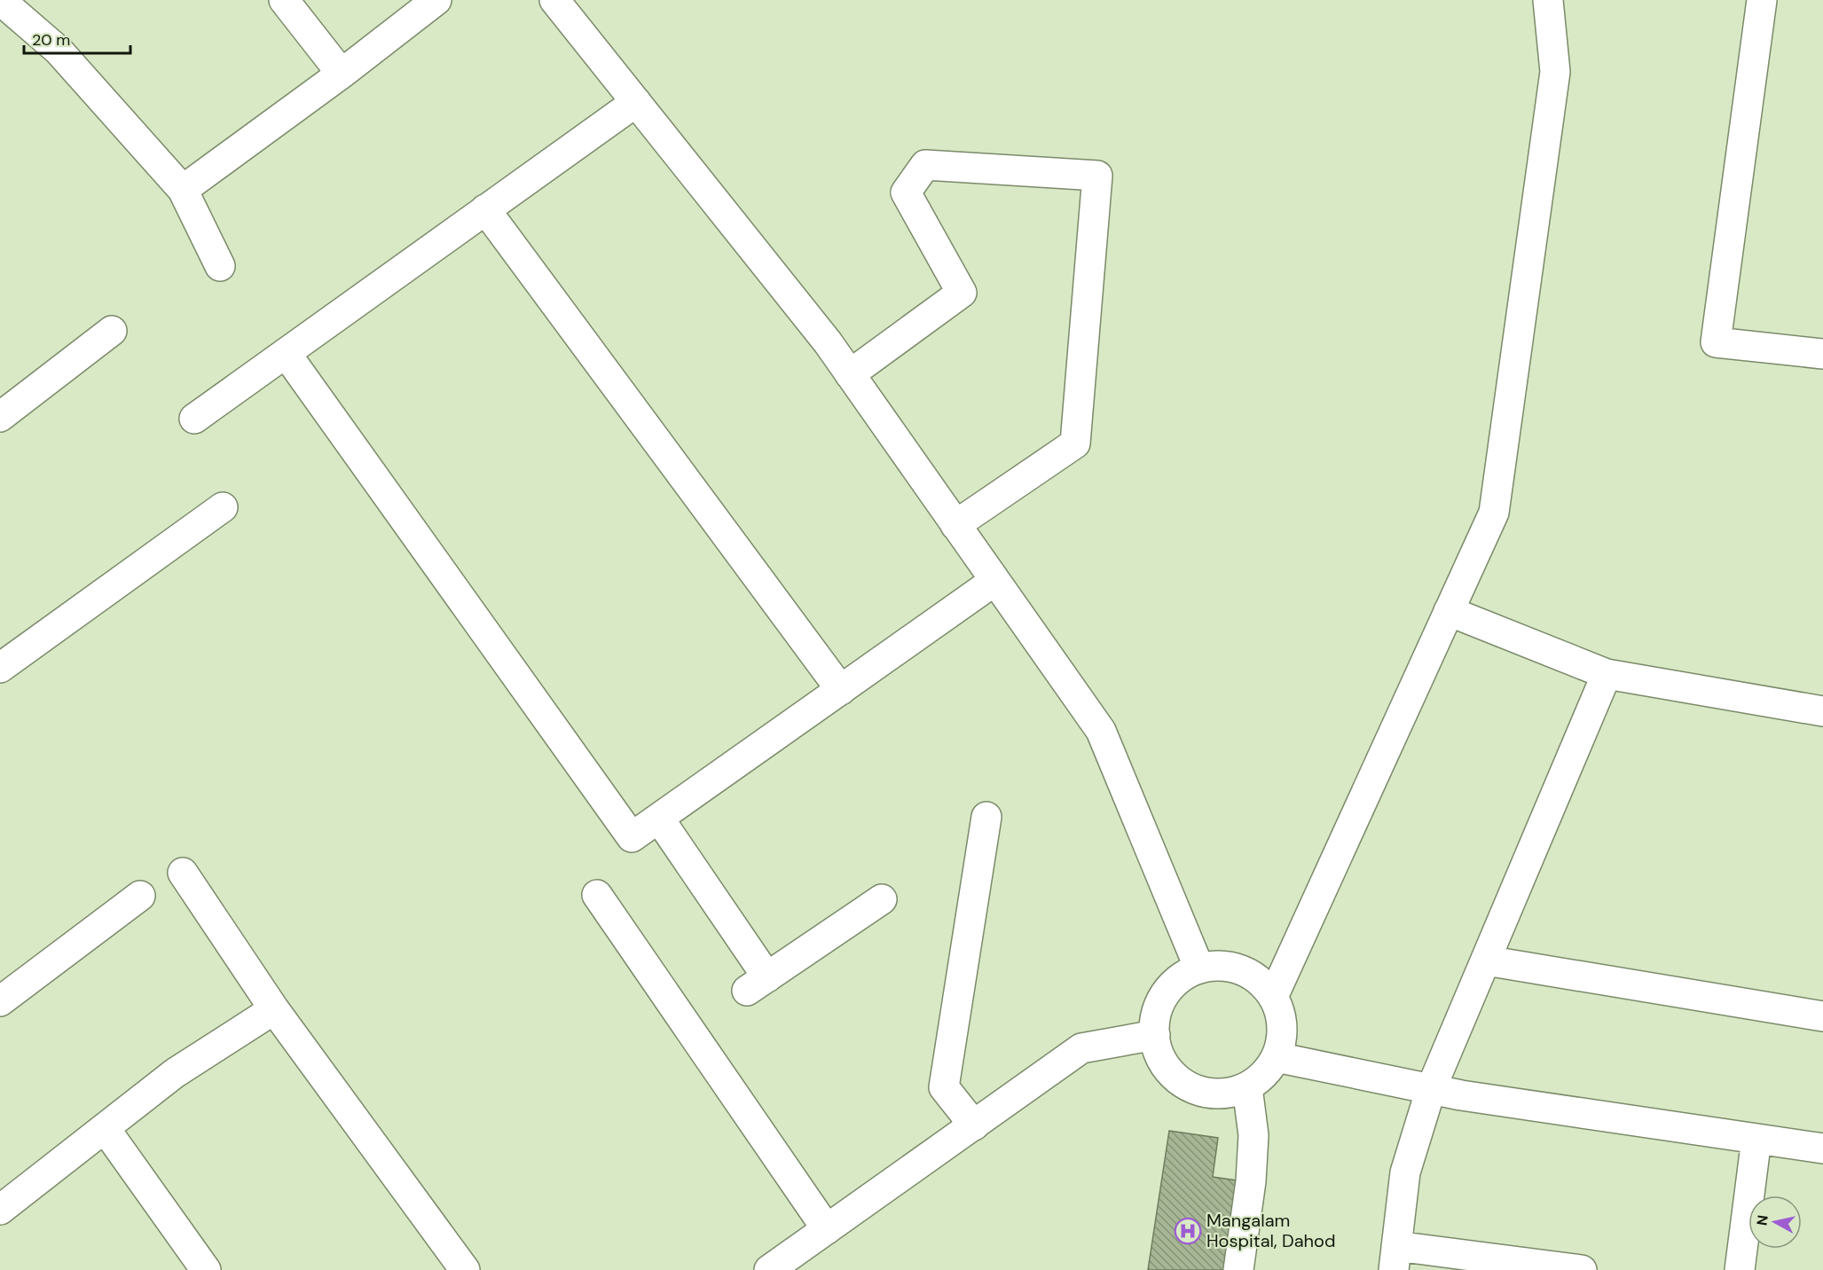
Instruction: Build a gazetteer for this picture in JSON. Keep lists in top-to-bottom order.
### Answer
{
  "places": {
    "hospital": ["Mangalam Hospital, Dahod"]
  },
  "scale_bar": "20 m",
  "north": "left"
}
